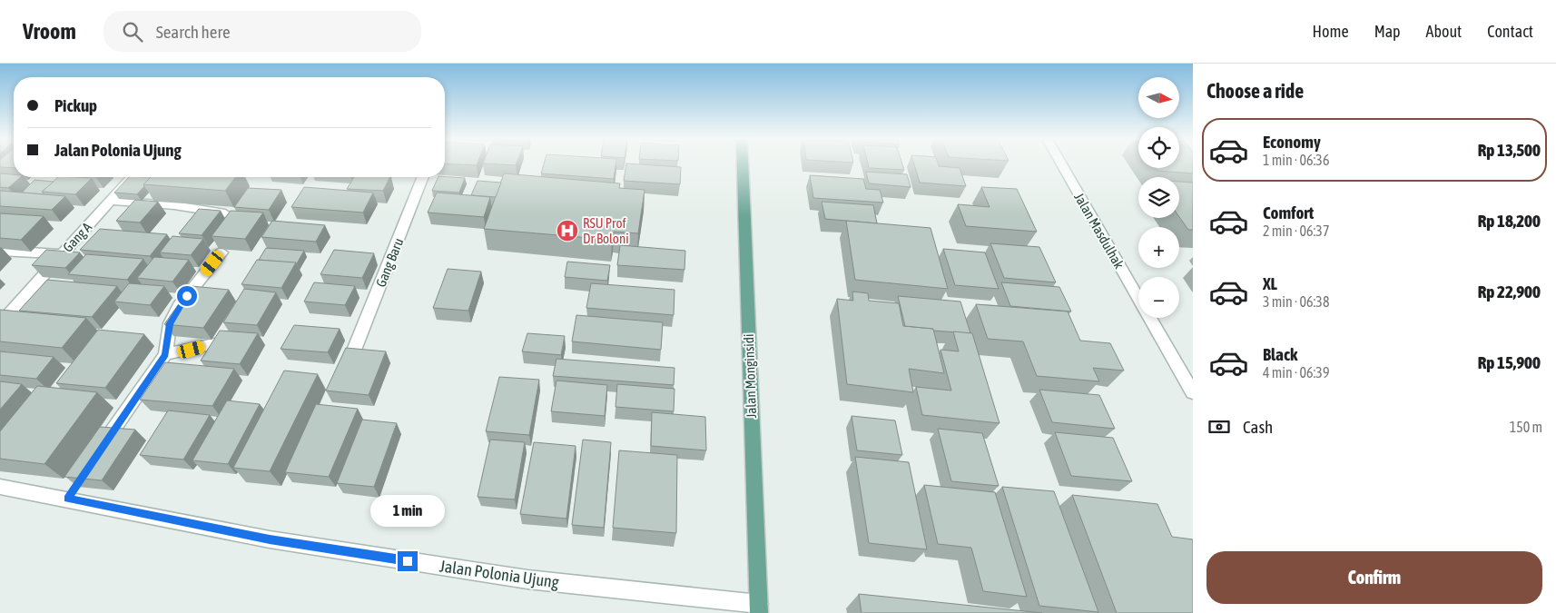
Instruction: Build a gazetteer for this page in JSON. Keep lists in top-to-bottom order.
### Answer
{
  "streets": {
    "main road": ["Jalan Monginsidi"],
    "street": [
      "Jalan Masdulhak",
      "Gang A",
      "Gang Baru",
      "Jalan Polonia Ujung"
    ]
  },
  "crossings": [
    ["Jalan Monginsidi", "Jalan Polonia Ujung"]
  ],
  "places": {
    "hospital": ["RSU Prof Dr Boloni"]
  },
  "north": "right",
  "page": {
    "header": "Vroom",
    "search": "Search here",
    "nav": [
      "Home",
      "Map",
      "About",
      "Contact"
    ],
    "heading": "Choose a ride",
    "map_buttons": ["+", "−"],
    "banner": ["Pickup", "Jalan Polonia Ujung"],
    "list": [
      {
        "name": "Economy",
        "note": "1 min · 06:36",
        "value": "Rp 13,500"
      },
      {
        "name": "Comfort",
        "note": "2 min · 06:37",
        "value": "Rp 18,200"
      },
      {
        "name": "XL",
        "note": "3 min · 06:38",
        "value": "Rp 22,900"
      },
      {
        "name": "Black",
        "note": "4 min · 06:39",
        "value": "Rp 15,900"
      }
    ],
    "pay": ["Cash", "150 m"],
    "bubble": "1 min",
    "buttons": "Confirm"
  }
}
